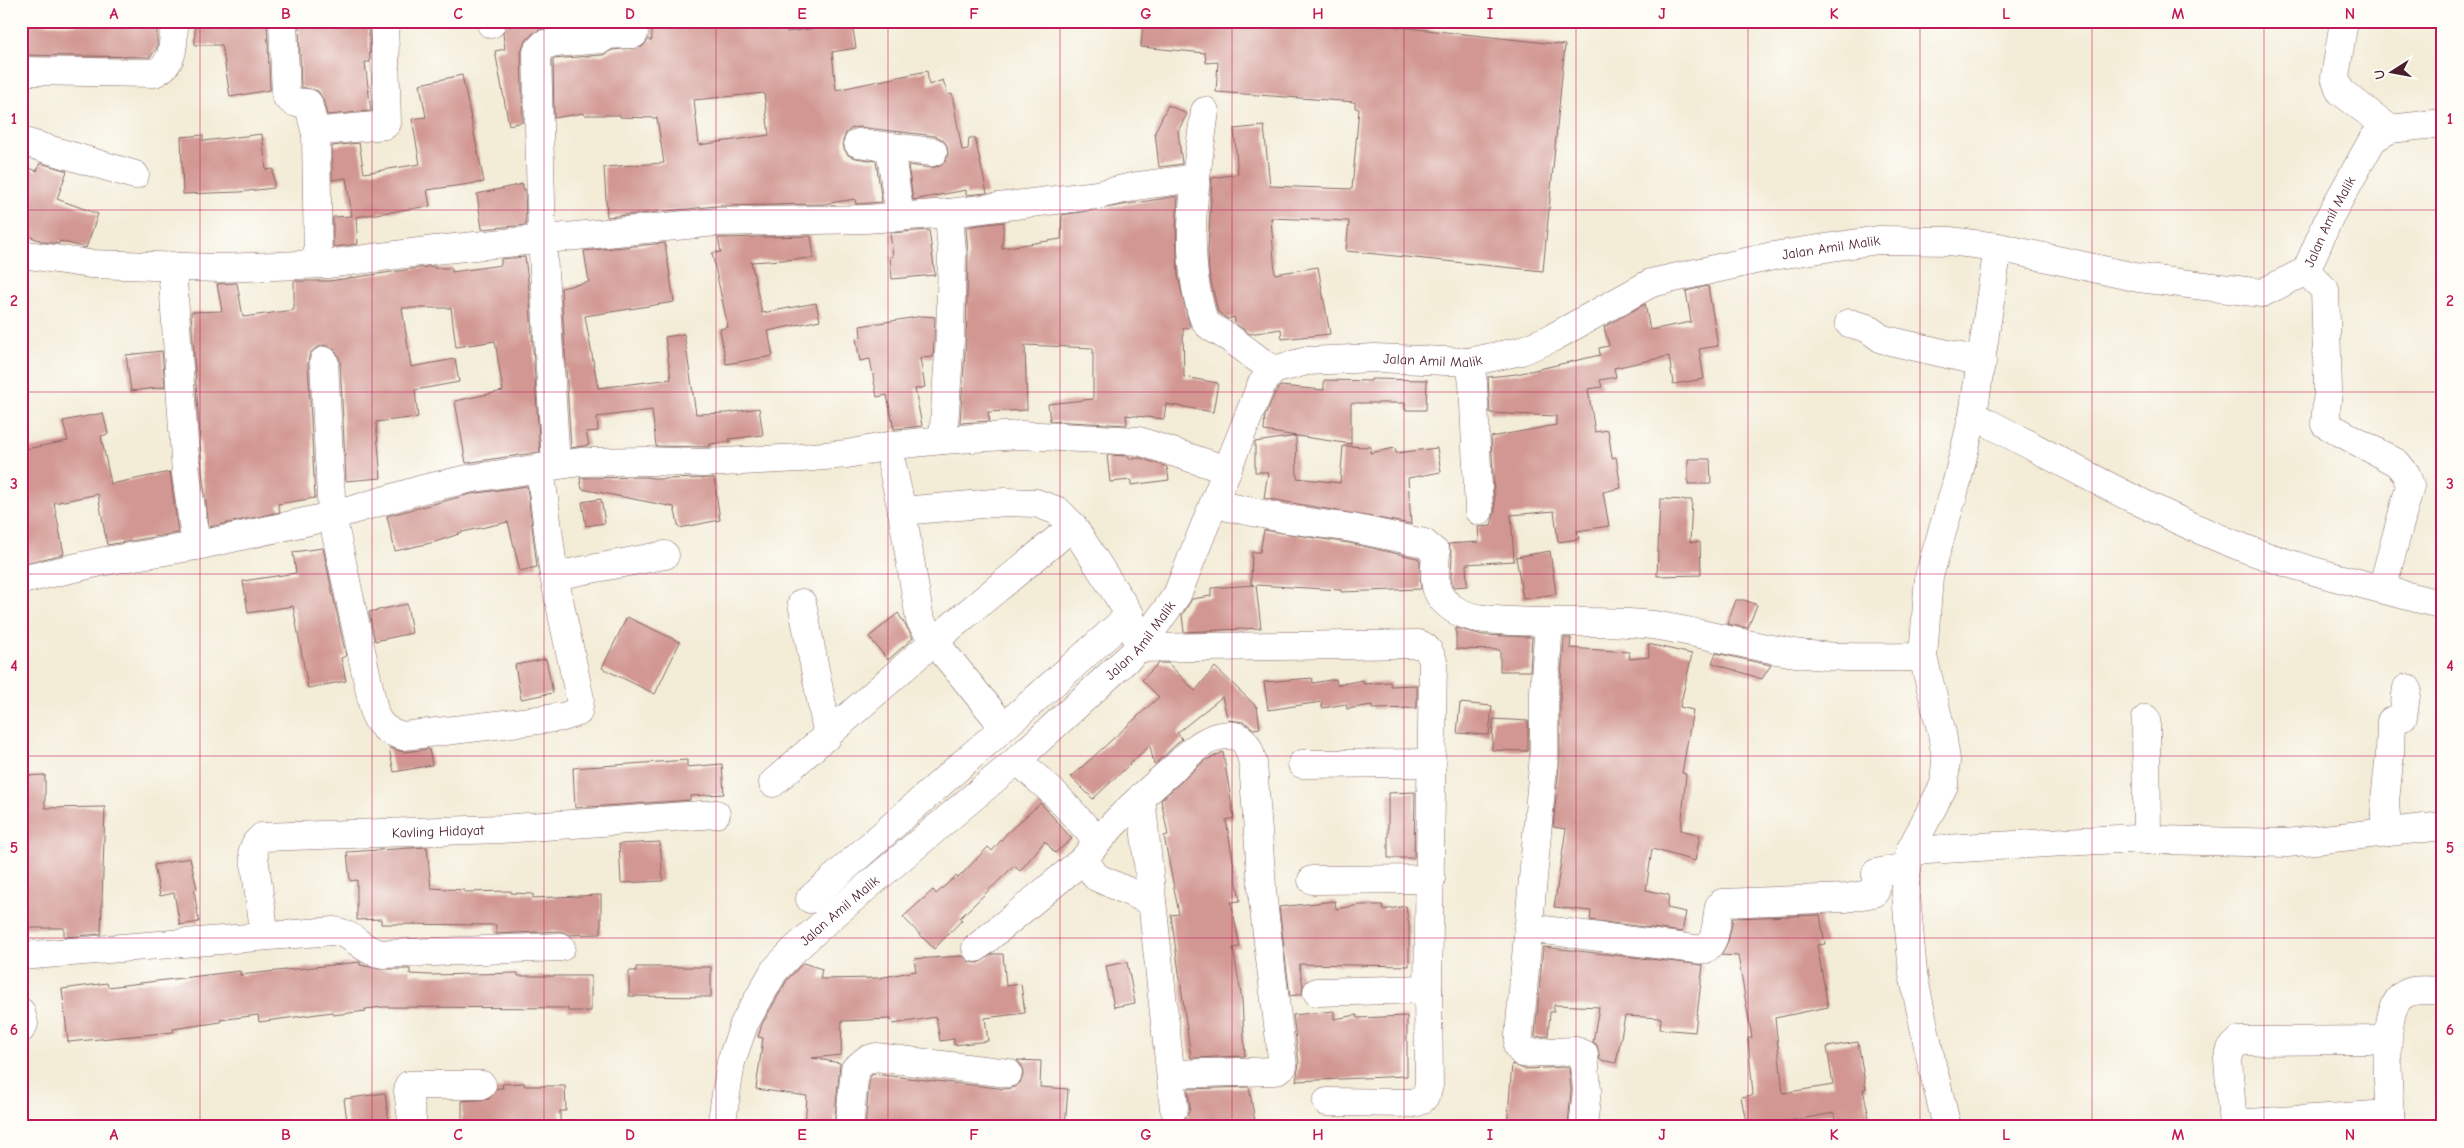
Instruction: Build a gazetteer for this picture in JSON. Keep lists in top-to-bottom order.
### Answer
{
  "streets": {
    "street": ["Jalan Amil Malik", "Kavling Hidayat"]
  },
  "north": "left",
  "grid": {
    "columns": [
      "A",
      "B",
      "C",
      "D",
      "E",
      "F",
      "G",
      "H",
      "I",
      "J",
      "K",
      "L",
      "M",
      "N"
    ],
    "rows": [
      "1",
      "2",
      "3",
      "4",
      "5",
      "6"
    ]
  }
}
